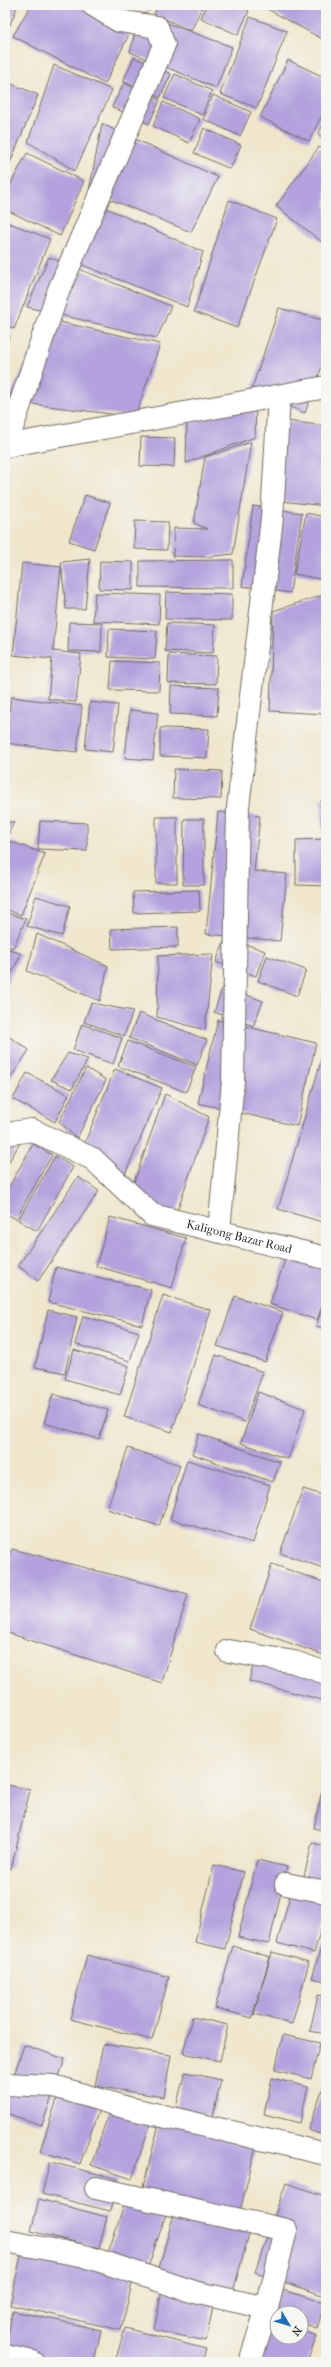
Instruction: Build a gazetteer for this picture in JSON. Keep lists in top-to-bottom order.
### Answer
{
  "streets": {
    "street": ["Kaligong Bazar Road"]
  },
  "north": "bottom right"
}
